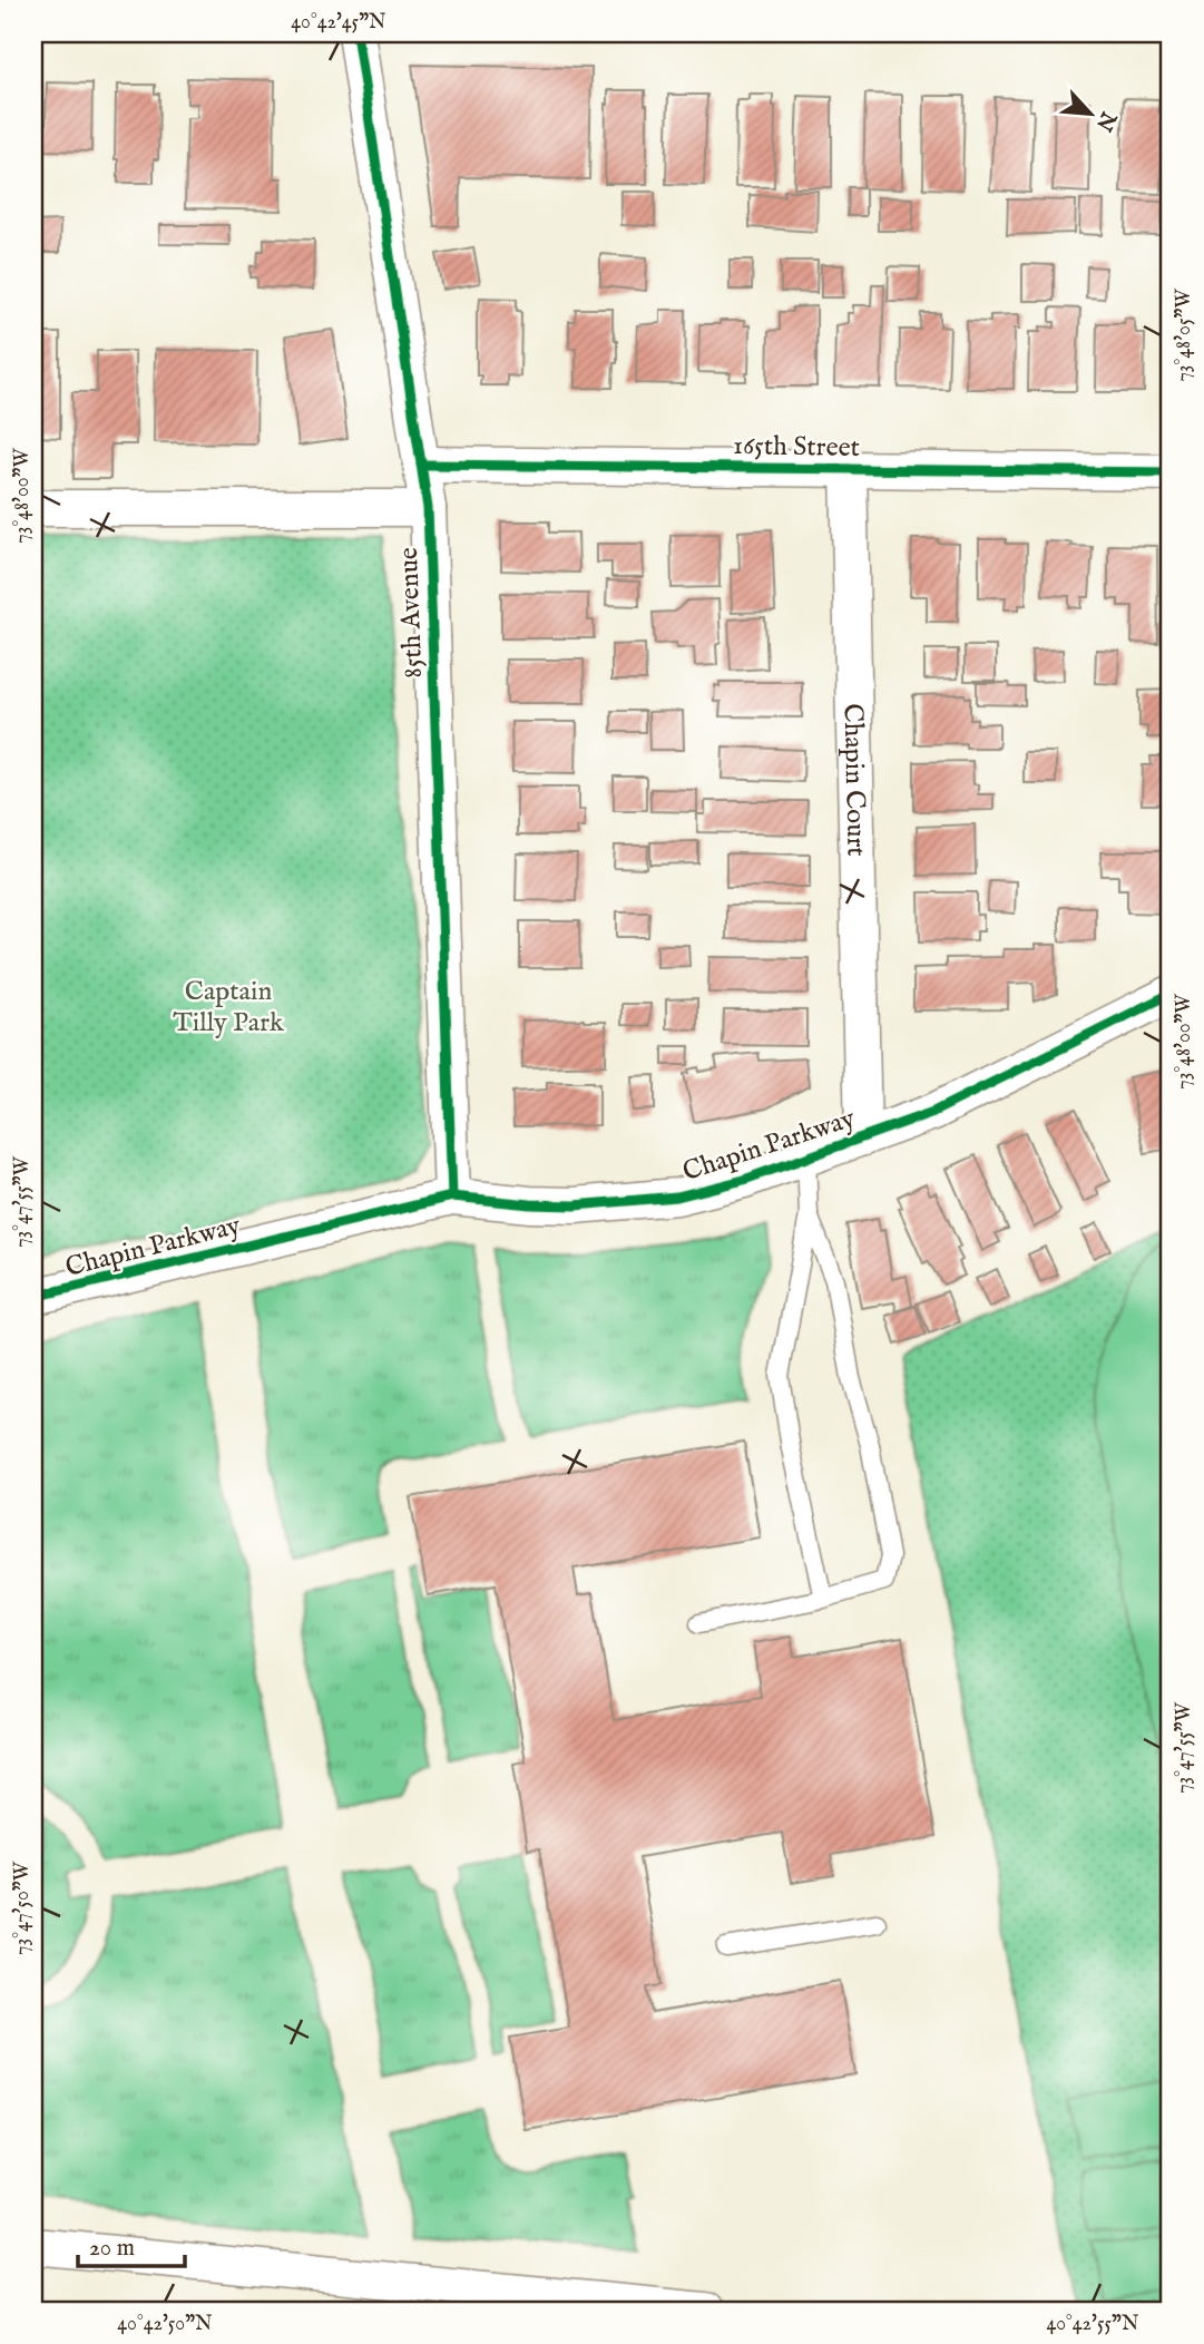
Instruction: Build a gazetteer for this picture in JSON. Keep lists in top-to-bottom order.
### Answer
{
  "streets": {
    "street": [
      "165th Street",
      "85th Avenue",
      "Chapin Court",
      "Chapin Parkway"
    ]
  },
  "crossings": [
    ["165th Street", "85th Avenue"],
    ["165th Street", "Chapin Court"],
    ["85th Avenue", "Chapin Parkway"],
    ["Chapin Court", "Chapin Parkway"]
  ],
  "parks": ["Captain Tilly Park"],
  "scale_bar": "20 m",
  "north": "bottom right",
  "coordinates": [
    "40°42'45\"N",
    "73°48'05\"W",
    "73°48'00\"W",
    "73°47'55\"W",
    "73°47'50\"W",
    "40°42'50\"N",
    "40°42'55\"N"
  ]
}
